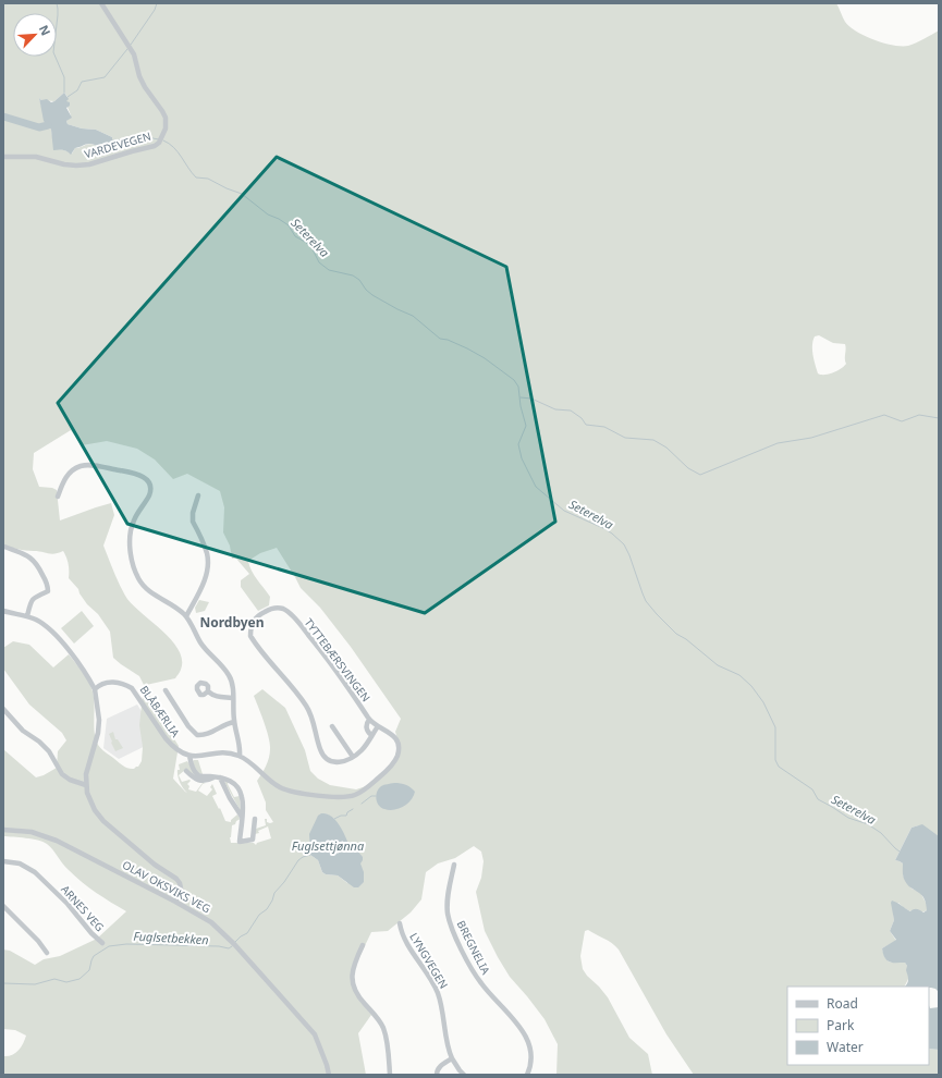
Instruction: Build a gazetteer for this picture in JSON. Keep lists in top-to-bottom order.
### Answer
{
  "streets": {
    "street": [
      "VARDEVEGEN",
      "TYTTEBÆRSVINGEN",
      "BLÅBÆRLIA",
      "OLAV OKSVIKS VEG",
      "ARNES VEG",
      "BREGNELIA",
      "LYNGVEGEN"
    ]
  },
  "districts": ["Nordbyen"],
  "water": ["Seterelva", "Fuglsettjønna", "Fuglsetbekken"],
  "legend": ["Road", "Park", "Water"],
  "north": "top right"
}
